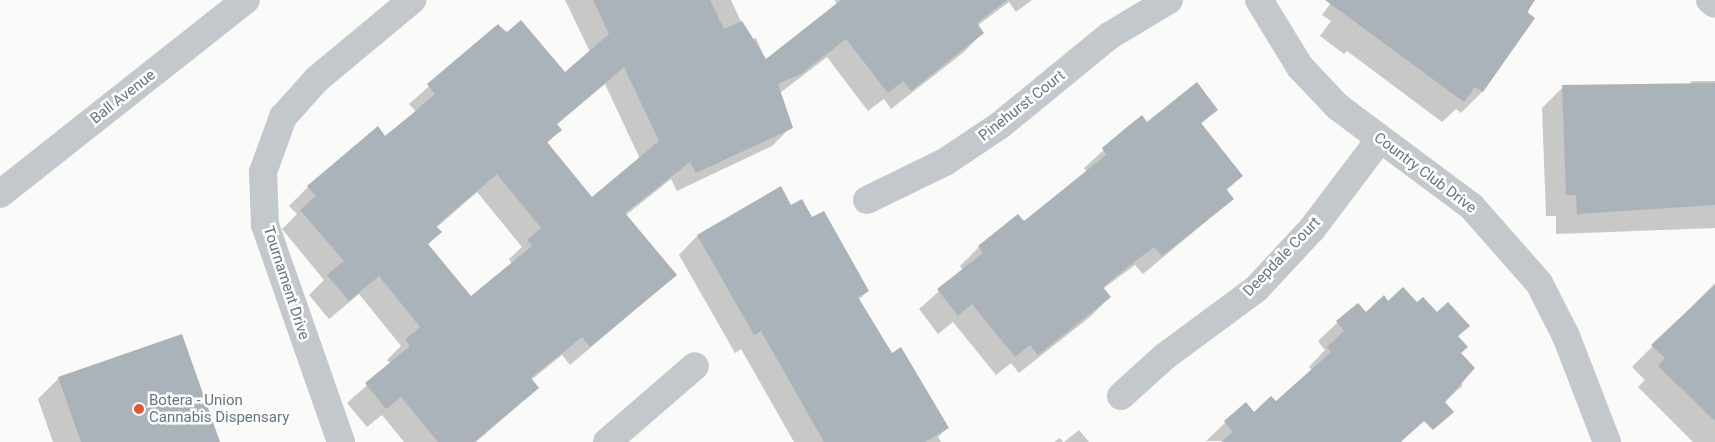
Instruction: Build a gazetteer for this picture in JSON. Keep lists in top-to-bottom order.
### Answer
{
  "streets": {
    "street": [
      "Ball Avenue",
      "Pinehurst Court",
      "Country Club Drive",
      "Deepdale Court",
      "Tournament Drive"
    ]
  },
  "crossings": [
    ["Country Club Drive", "Deepdale Court"]
  ],
  "places": ["Botera - Union Cannabis Dispensary"]
}
